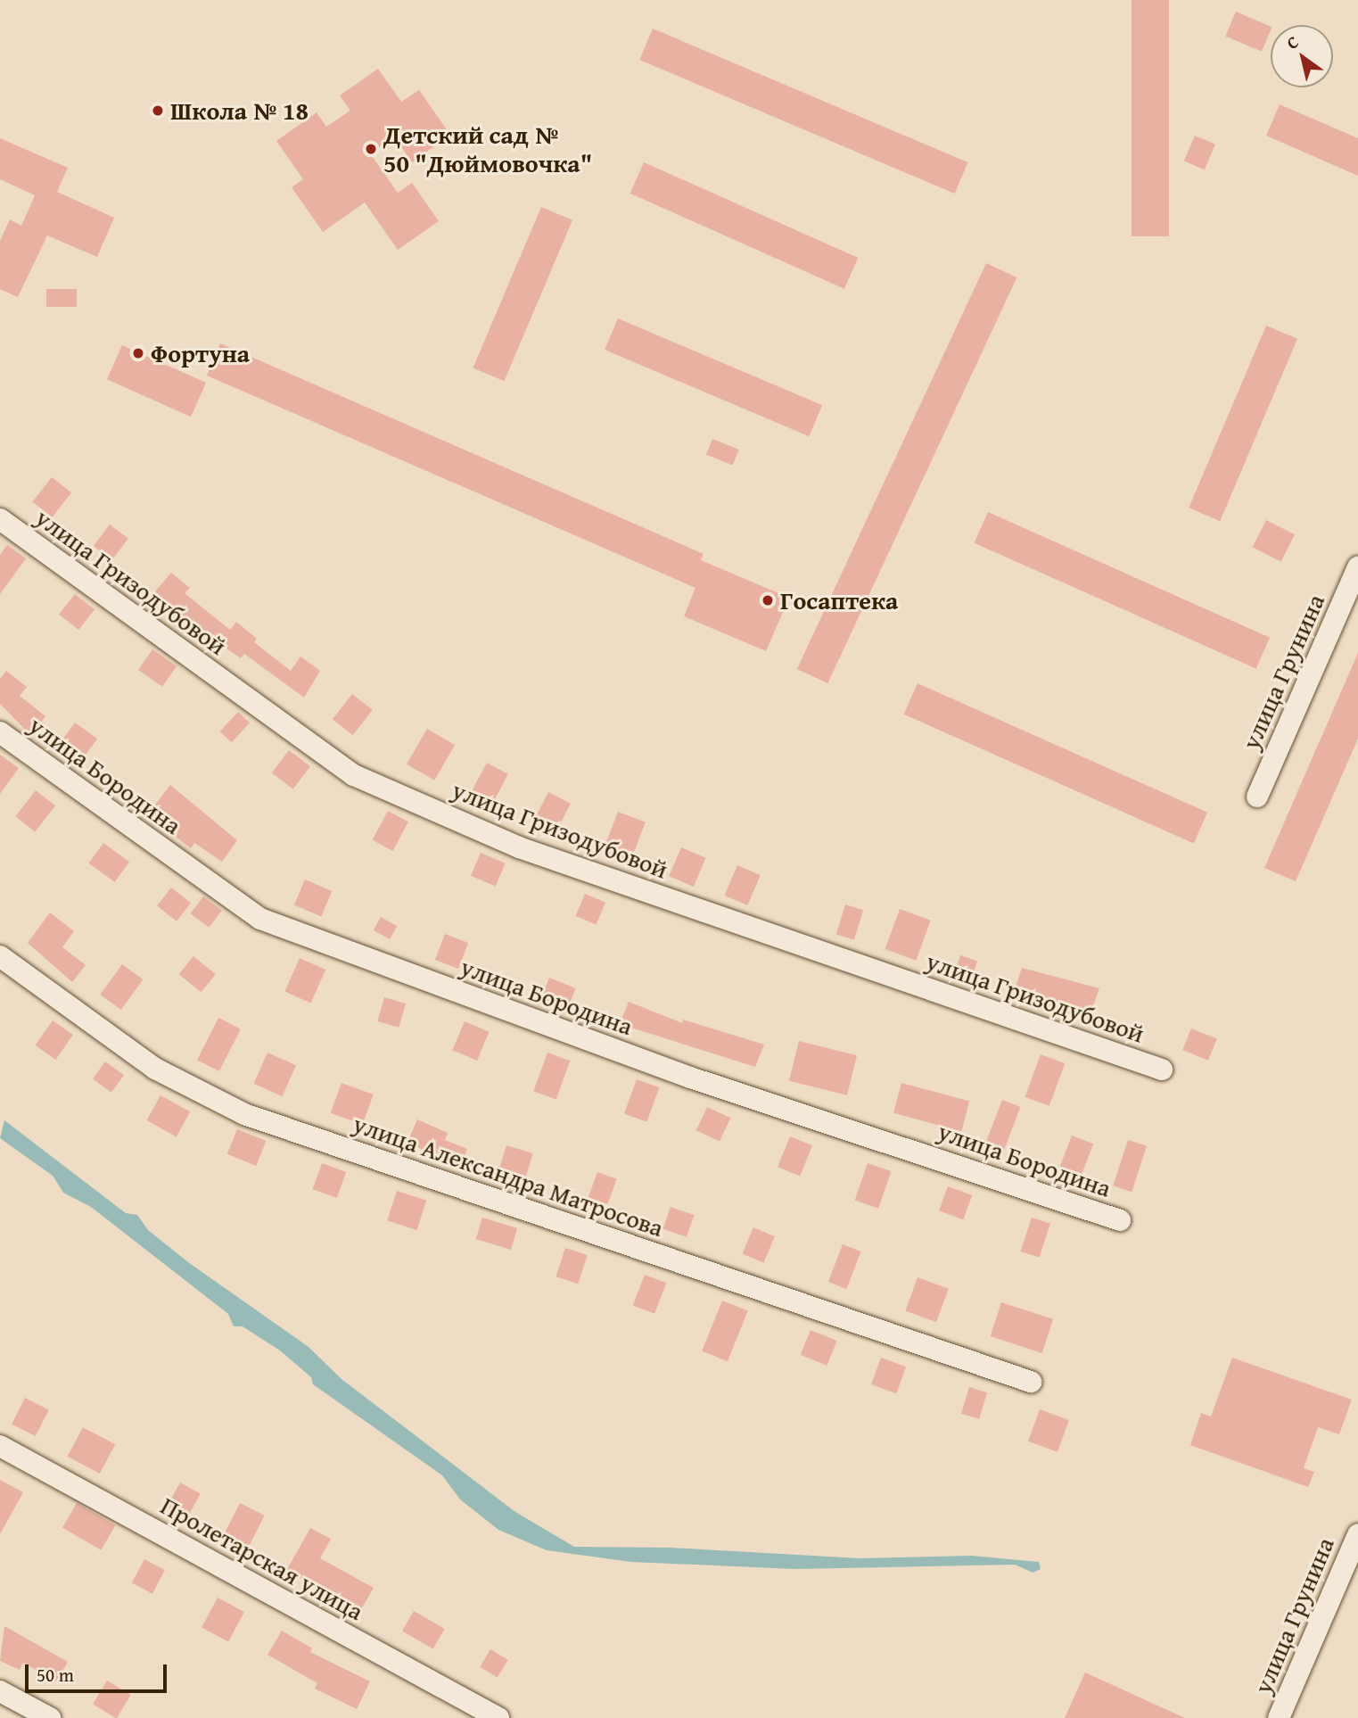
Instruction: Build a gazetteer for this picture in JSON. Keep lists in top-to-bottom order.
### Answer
{
  "streets": {
    "street": [
      "улица Гризодубовой",
      "улица Грунина",
      "улица Бородина",
      "улица Александра Матросова",
      "Пролетарская улица"
    ]
  },
  "places": [
    "Школа № 18",
    "Детский сад № 50 \"Дюймовочка\"",
    "Фортуна",
    "Госаптека"
  ],
  "scale_bar": "50 m",
  "north": "top left"
}
